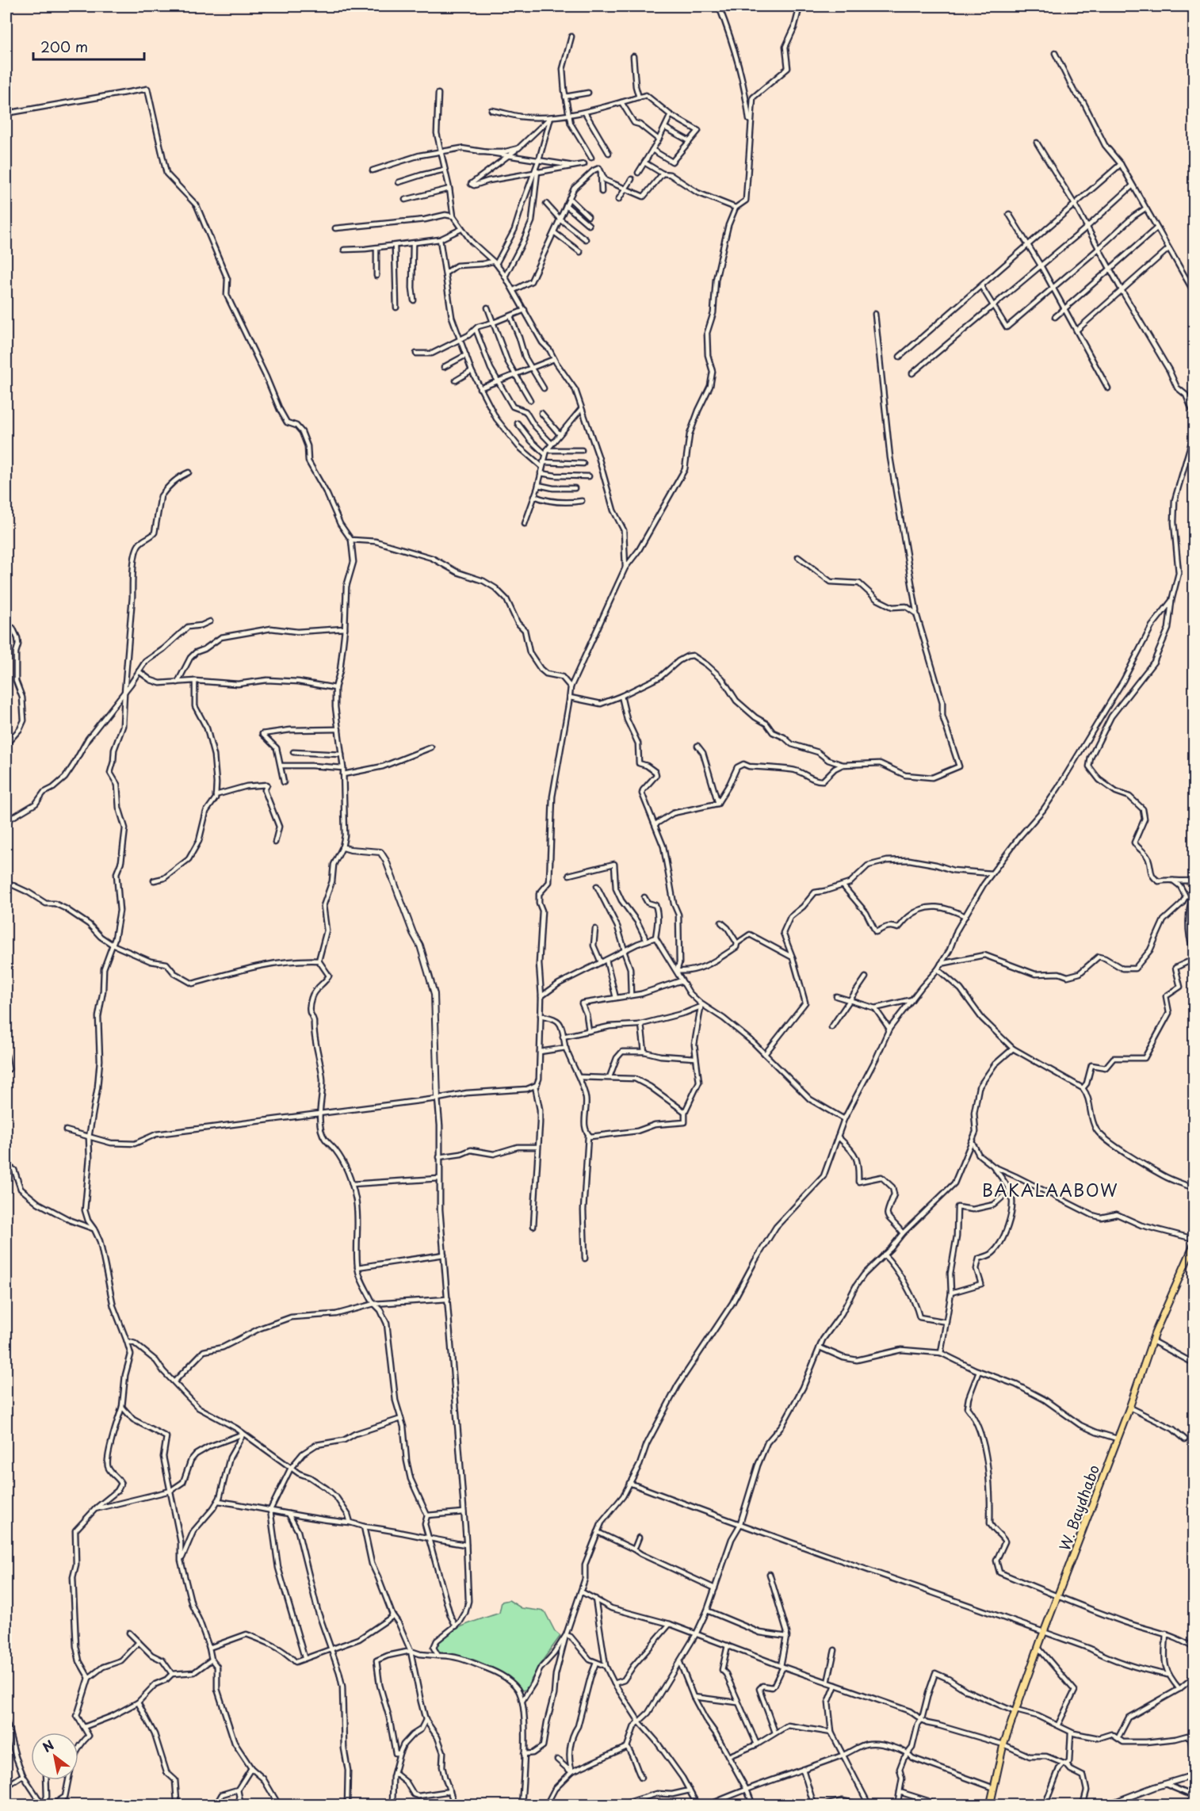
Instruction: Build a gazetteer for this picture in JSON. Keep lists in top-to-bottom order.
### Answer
{
  "streets": {
    "main road": ["W. Baydhabo"]
  },
  "districts": ["BAKALAABOW"],
  "scale_bar": "200 m",
  "north": "top left"
}
